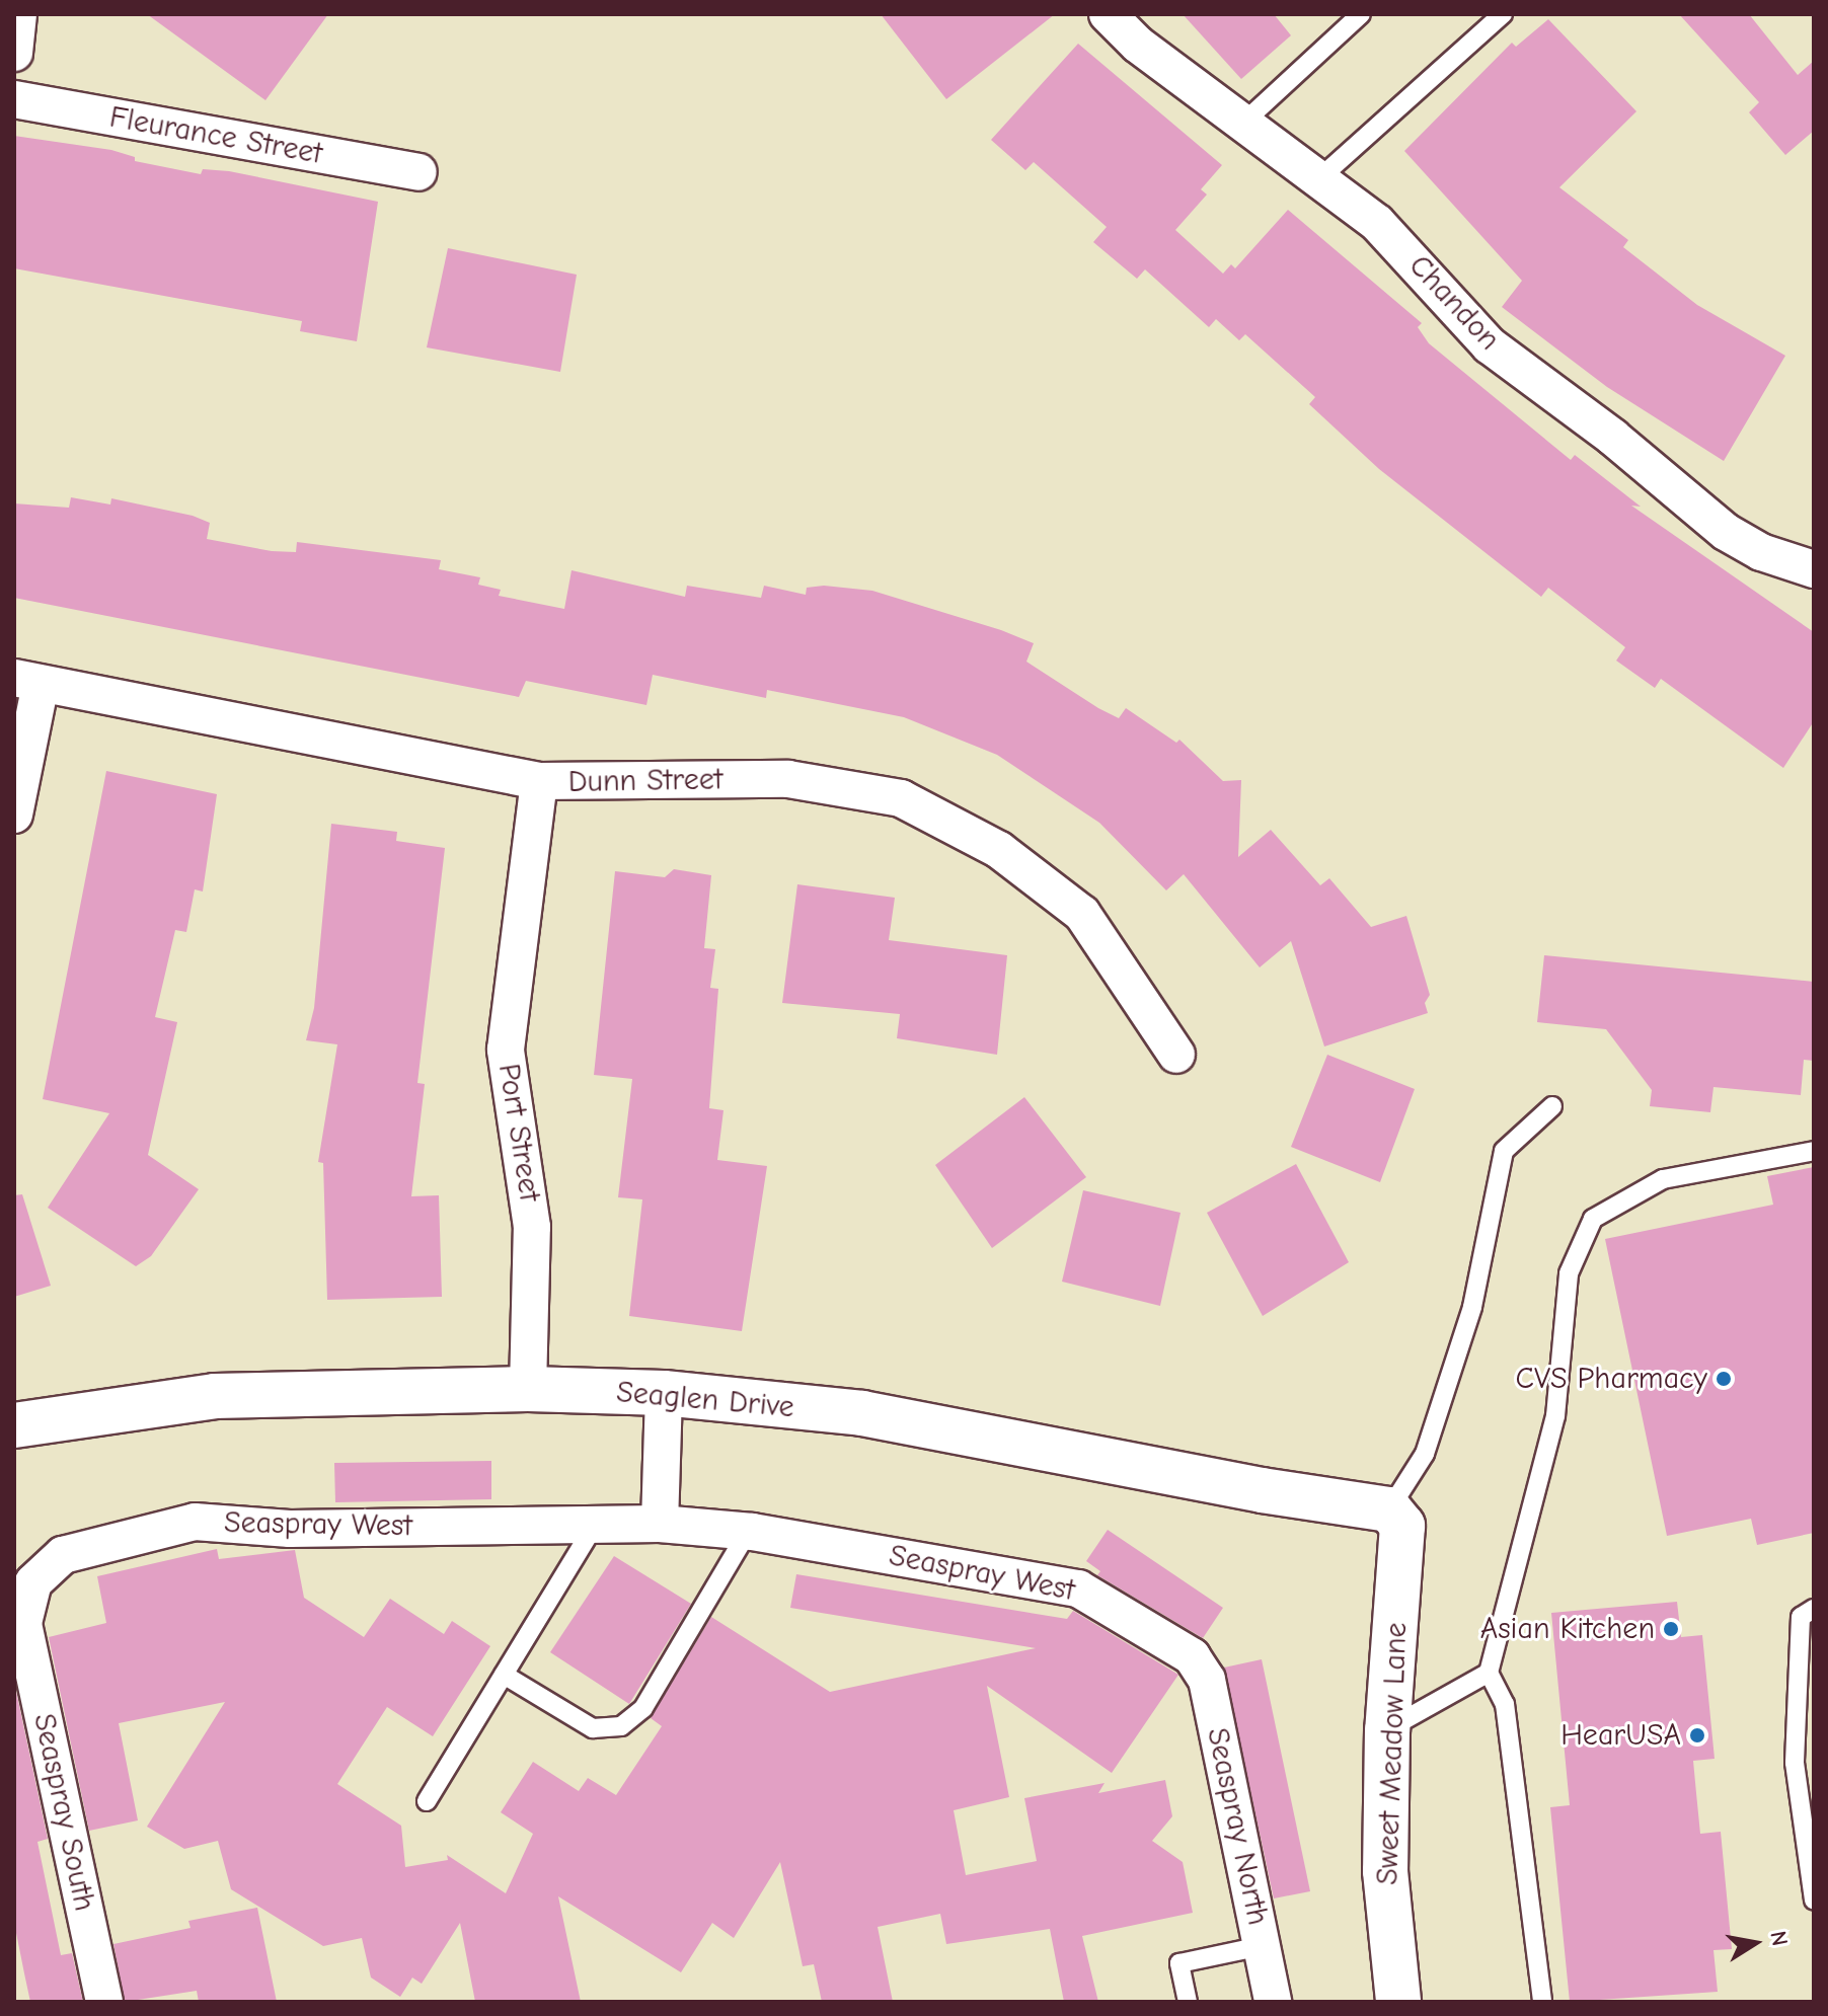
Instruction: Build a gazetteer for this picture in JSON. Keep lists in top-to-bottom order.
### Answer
{
  "streets": {
    "street": [
      "Fleurance Street",
      "Chandon",
      "Dunn Street",
      "Port Street",
      "Seaglen Drive",
      "Seaspray West",
      "Sweet Meadow Lane",
      "Seaspray South",
      "Seaspray North"
    ]
  },
  "crossings": [
    ["Dunn Street", "Port Street"],
    ["Port Street", "Seaglen Drive"],
    ["Seaglen Drive", "Sweet Meadow Lane"],
    ["Seaspray West", "Seaspray South"],
    ["Seaspray West", "Seaspray North"]
  ],
  "places": ["CVS Pharmacy", "Asian Kitchen", "HearUSA"],
  "north": "right"
}
